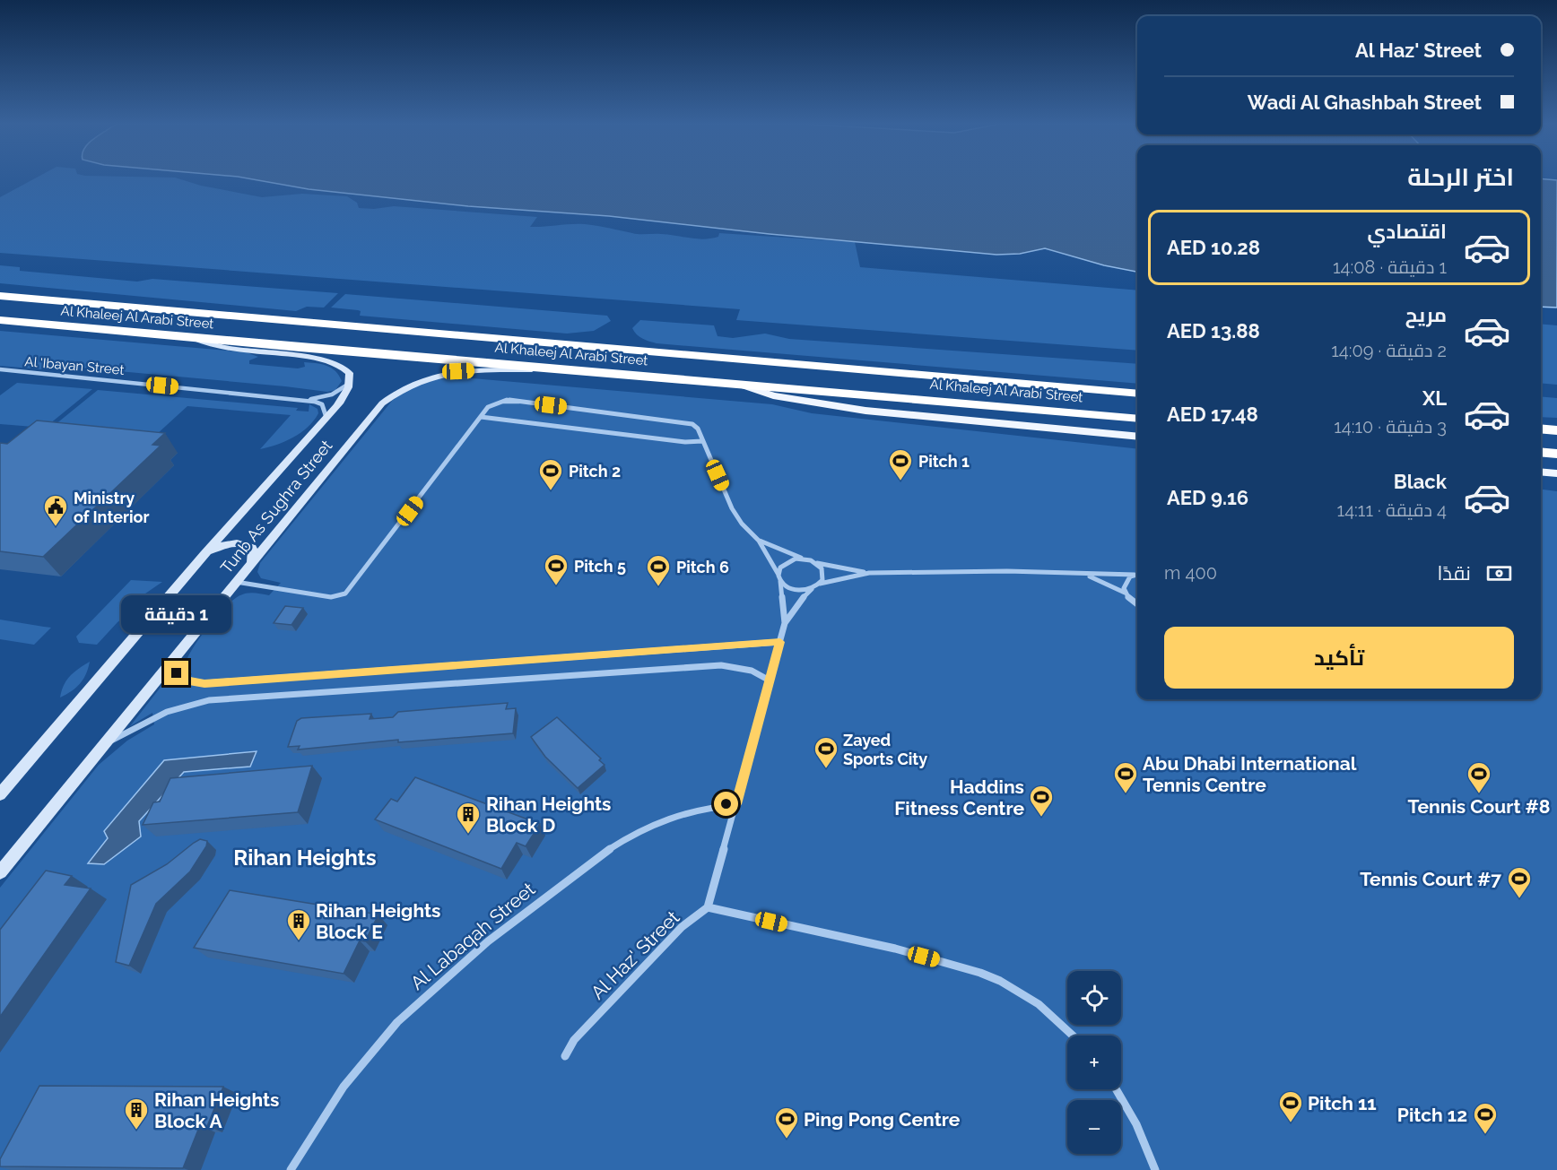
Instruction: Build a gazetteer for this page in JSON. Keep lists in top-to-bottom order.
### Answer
{
  "streets": {
    "highway": ["Al Khaleej Al Arabi Street"],
    "street": [
      "Al 'Ibayan Street",
      "Tunb As Sughra Street",
      "Al Labaqah Street",
      "Al Haz' Street"
    ]
  },
  "crossings": [
    ["Al Khaleej Al Arabi Street", "Tunb As Sughra Street"],
    ["Al 'Ibayan Street", "Tunb As Sughra Street"]
  ],
  "districts": ["Rihan Heights"],
  "places": {
    "sports": [
      "Pitch 1",
      "Pitch 2",
      "Pitch 5",
      "Pitch 6",
      "Zayed Sports City",
      "Abu Dhabi International Tennis Centre",
      "Tennis Court #8",
      "Haddins Fitness Centre",
      "Tennis Court #7",
      "Pitch 11",
      "Pitch 12",
      "Ping Pong Centre"
    ],
    "public building": ["Ministry of Interior"],
    "building": ["Rihan Heights Block D", "Rihan Heights Block E", "Rihan Heights Block A"]
  },
  "page": {
    "banner": ["Al Haz' Street", "Wadi Al Ghashbah Street"],
    "heading": "اختر الرحلة",
    "list": [
      {
        "name": "اقتصادي",
        "note": "1 دقيقة · 14:08",
        "value": "AED 10.28"
      },
      {
        "name": "مريح",
        "note": "2 دقيقة · 14:09",
        "value": "AED 13.88"
      },
      {
        "name": "XL",
        "note": "3 دقيقة · 14:10",
        "value": "AED 17.48"
      },
      {
        "name": "Black",
        "note": "4 دقيقة · 14:11",
        "value": "AED 9.16"
      }
    ],
    "pay": ["نقدًا", "400 m"],
    "bubble": "1 دقيقة",
    "buttons": "تأكيد",
    "map_buttons": ["+", "−"]
  }
}
